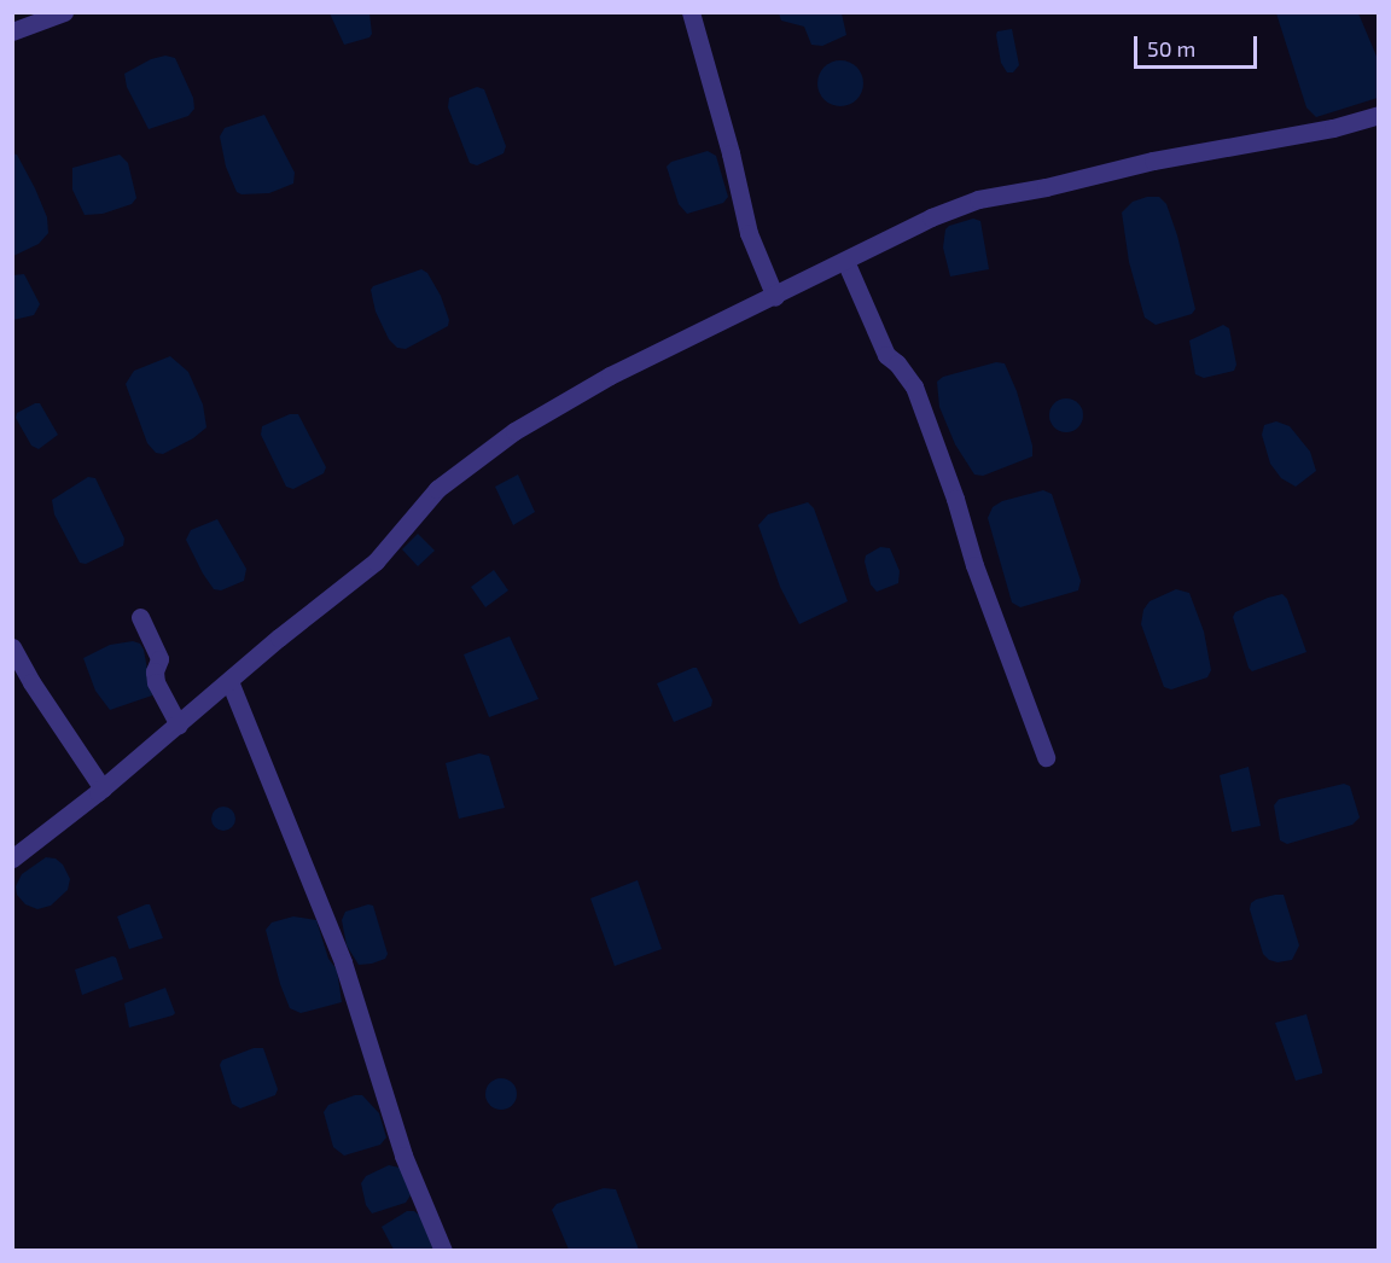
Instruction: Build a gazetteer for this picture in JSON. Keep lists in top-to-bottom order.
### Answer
{
  "scale_bar": "50 m"
}
